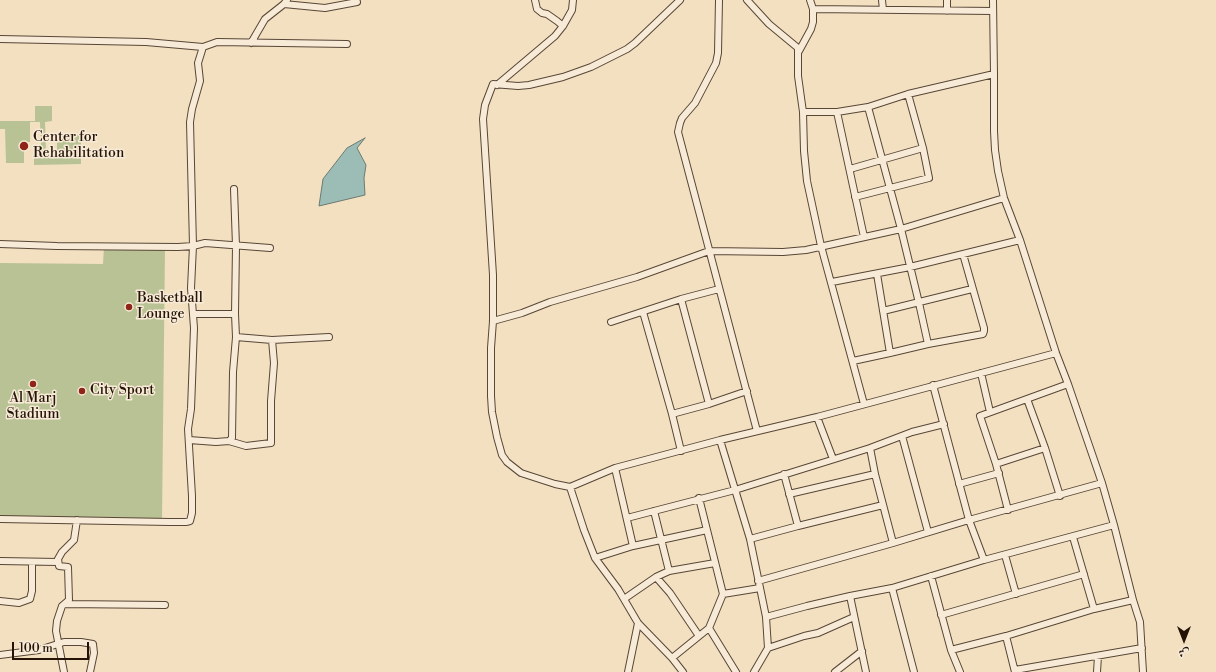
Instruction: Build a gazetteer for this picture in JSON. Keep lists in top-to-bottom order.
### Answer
{
  "places": [
    "Center for Rehabilitation",
    "Basketball Lounge",
    "Al Marj Stadium",
    "City Sport"
  ],
  "scale_bar": "100 m",
  "north": "bottom"
}
